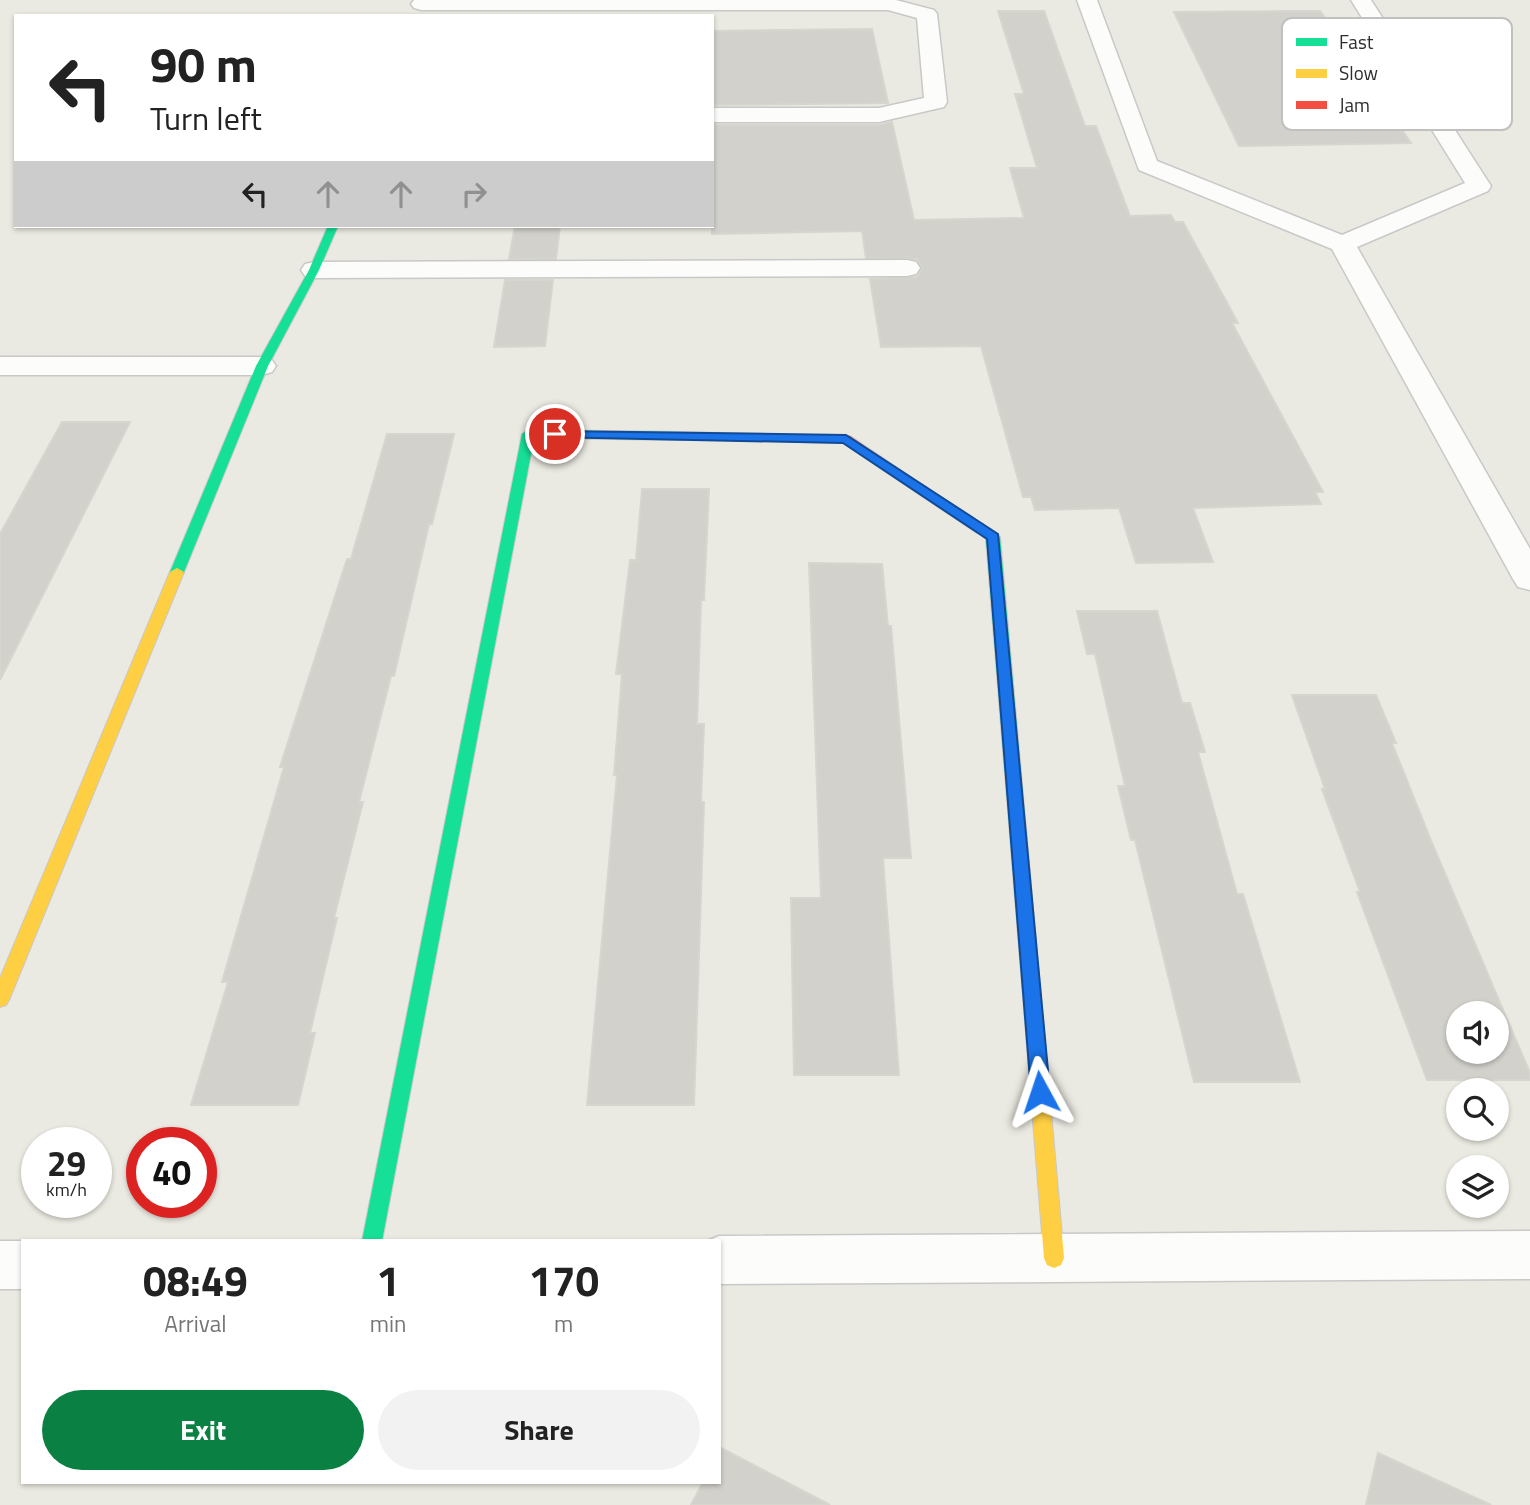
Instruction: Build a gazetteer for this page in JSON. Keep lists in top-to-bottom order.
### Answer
{
  "legend": ["Fast", "Slow", "Jam"],
  "page": {
    "turn": ["90 m", "Turn left"],
    "speed": "29 km/h",
    "limit": "40",
    "eta": [
      "08:49",
      "Arrival",
      "1",
      "min",
      "170",
      "m"
    ],
    "buttons": ["Exit", "Share"]
  }
}
